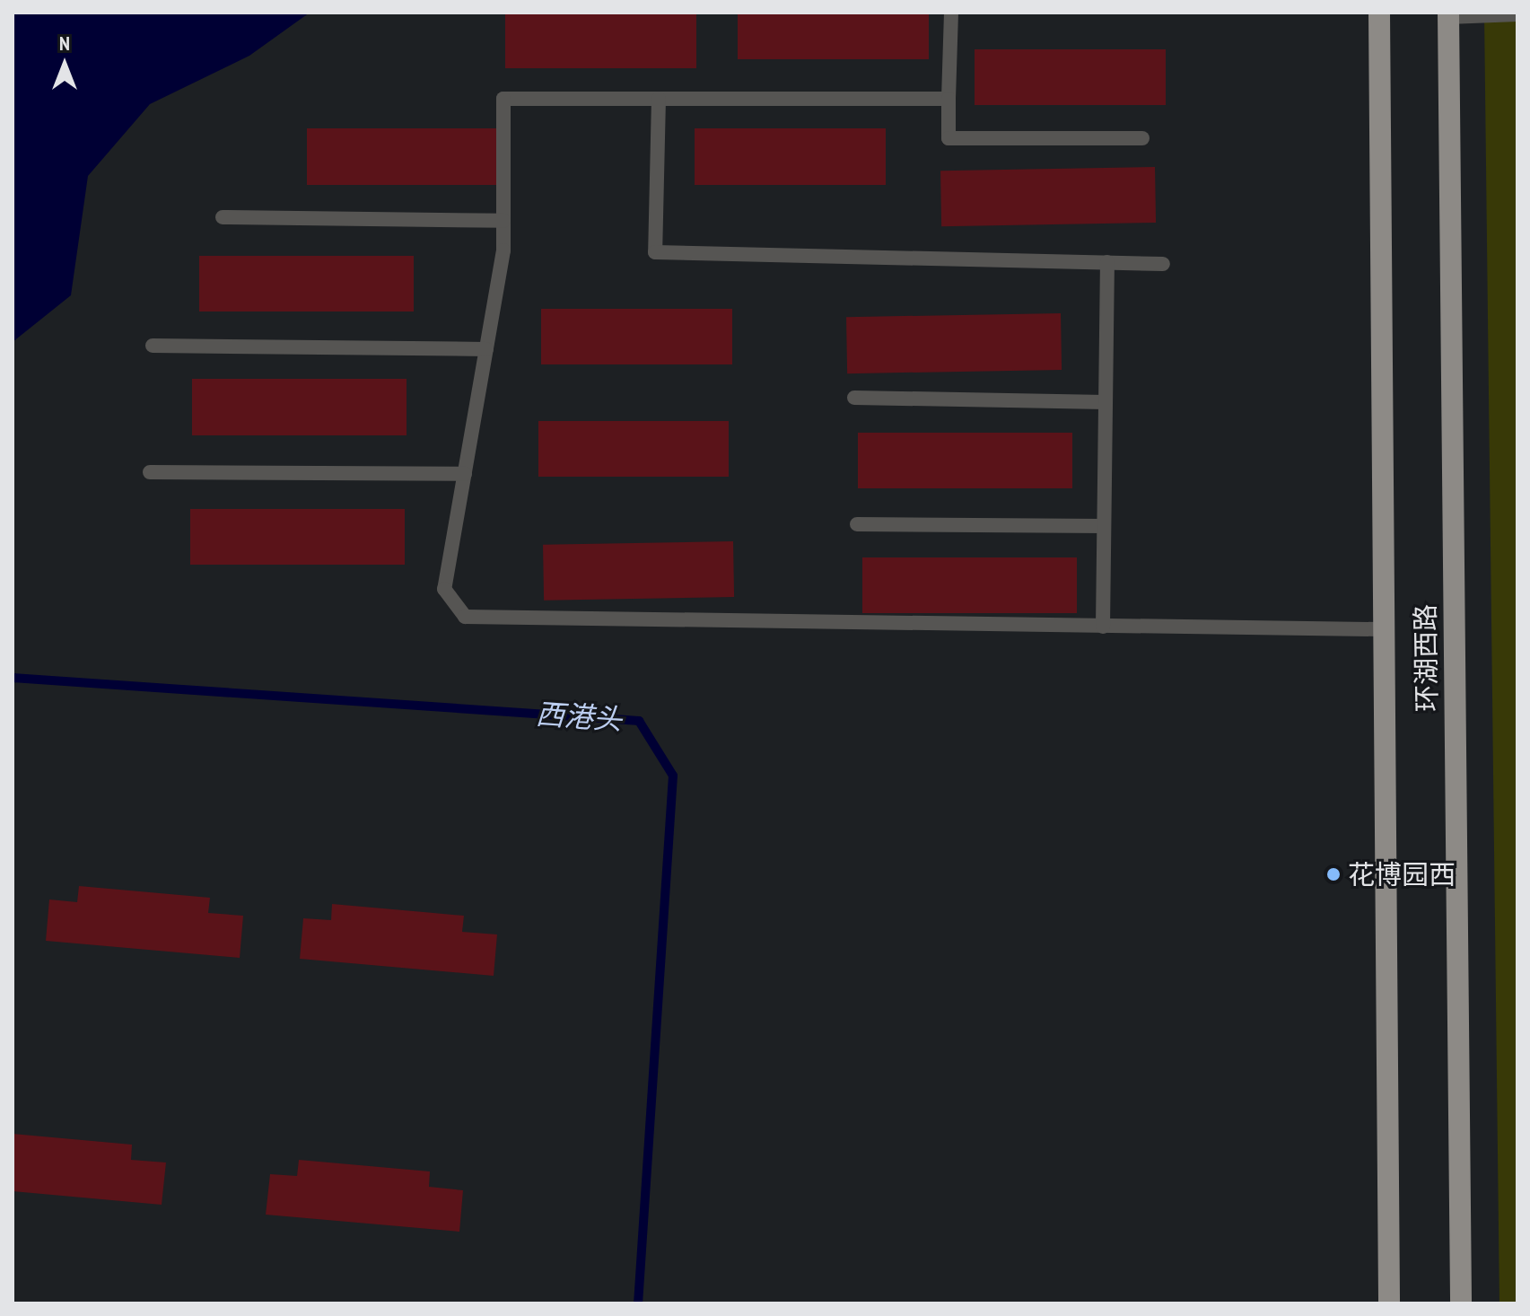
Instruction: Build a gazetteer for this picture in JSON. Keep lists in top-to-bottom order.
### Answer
{
  "streets": {
    "main road": ["环湖西路"]
  },
  "water": ["西港头"],
  "places": ["花博园西"],
  "north": "top"
}
